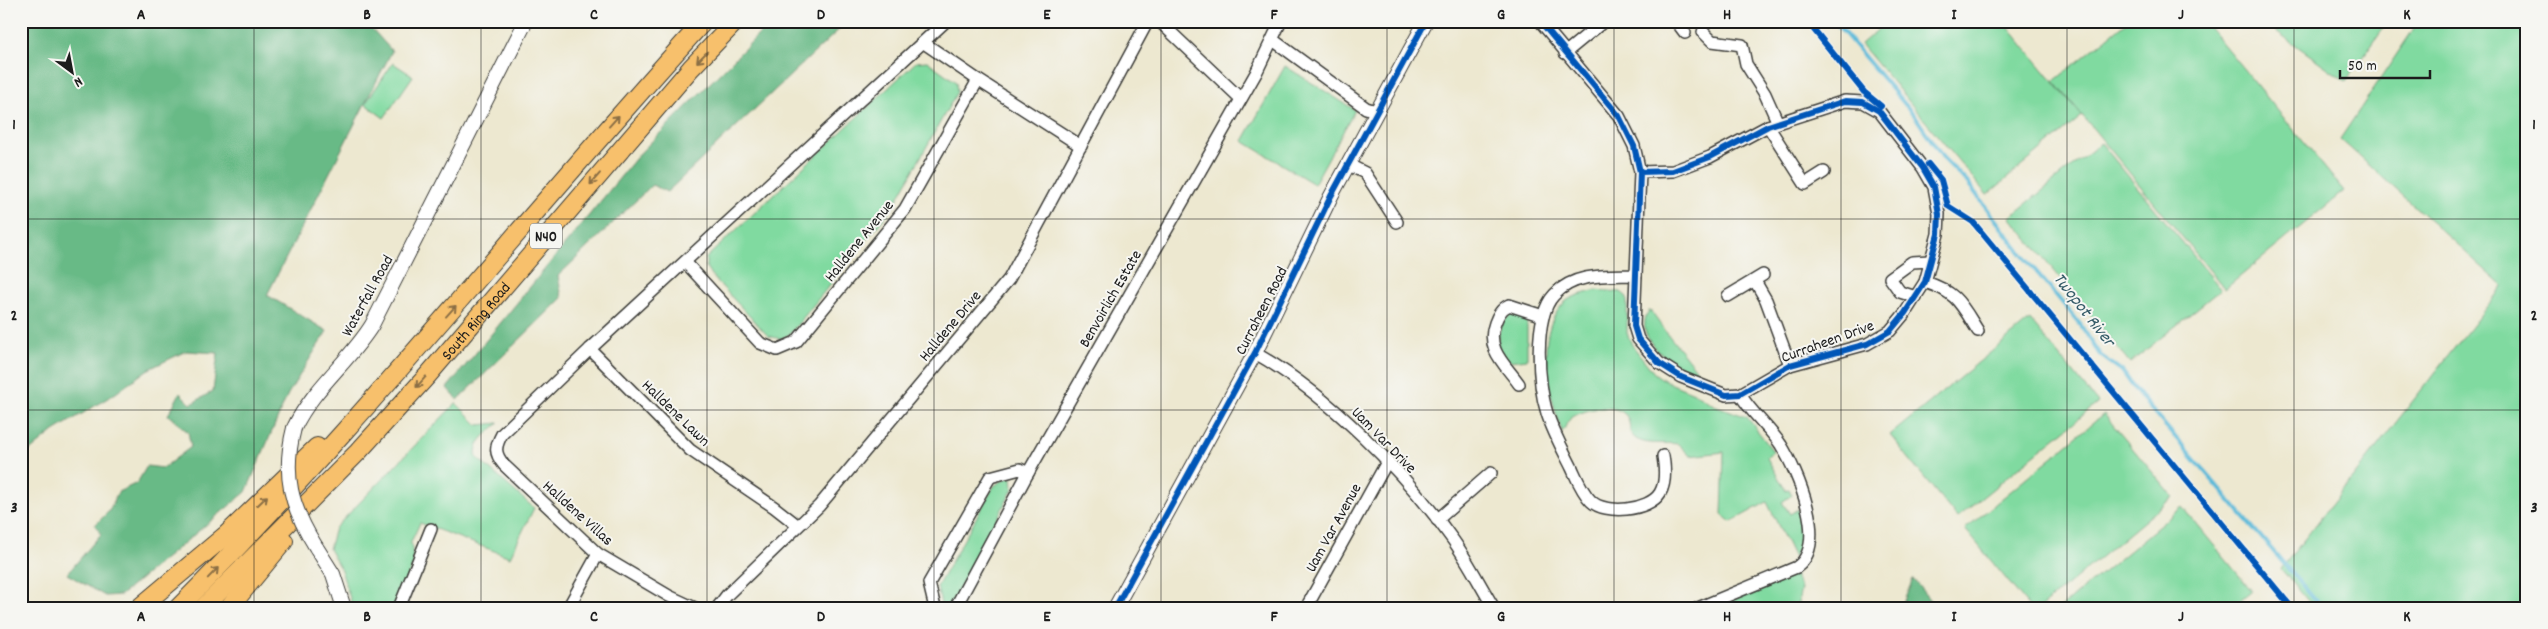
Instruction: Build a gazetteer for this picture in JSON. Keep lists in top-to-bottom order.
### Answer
{
  "streets": {
    "highway": ["N40", "South Ring Road"],
    "street": [
      "Halldene Avenue",
      "Waterfall Road",
      "Benvoirlich Estate",
      "Curraheen Road",
      "Halldene Drive",
      "Curraheen Drive",
      "Halldene Lawn",
      "Uam Var Drive",
      "Halldene Villas",
      "Uam Var Avenue"
    ]
  },
  "crossings": [
    ["Curraheen Road", "Uam Var Drive"],
    ["Halldene Drive", "Halldene Lawn"],
    ["Halldene Lawn", "Halldene Villas"],
    ["Uam Var Drive", "Uam Var Avenue"]
  ],
  "water": ["Twopot River"],
  "scale_bar": "50 m",
  "north": "bottom right",
  "grid": {
    "columns": [
      "A",
      "B",
      "C",
      "D",
      "E",
      "F",
      "G",
      "H",
      "I",
      "J",
      "K"
    ],
    "rows": ["1", "2", "3"]
  }
}
